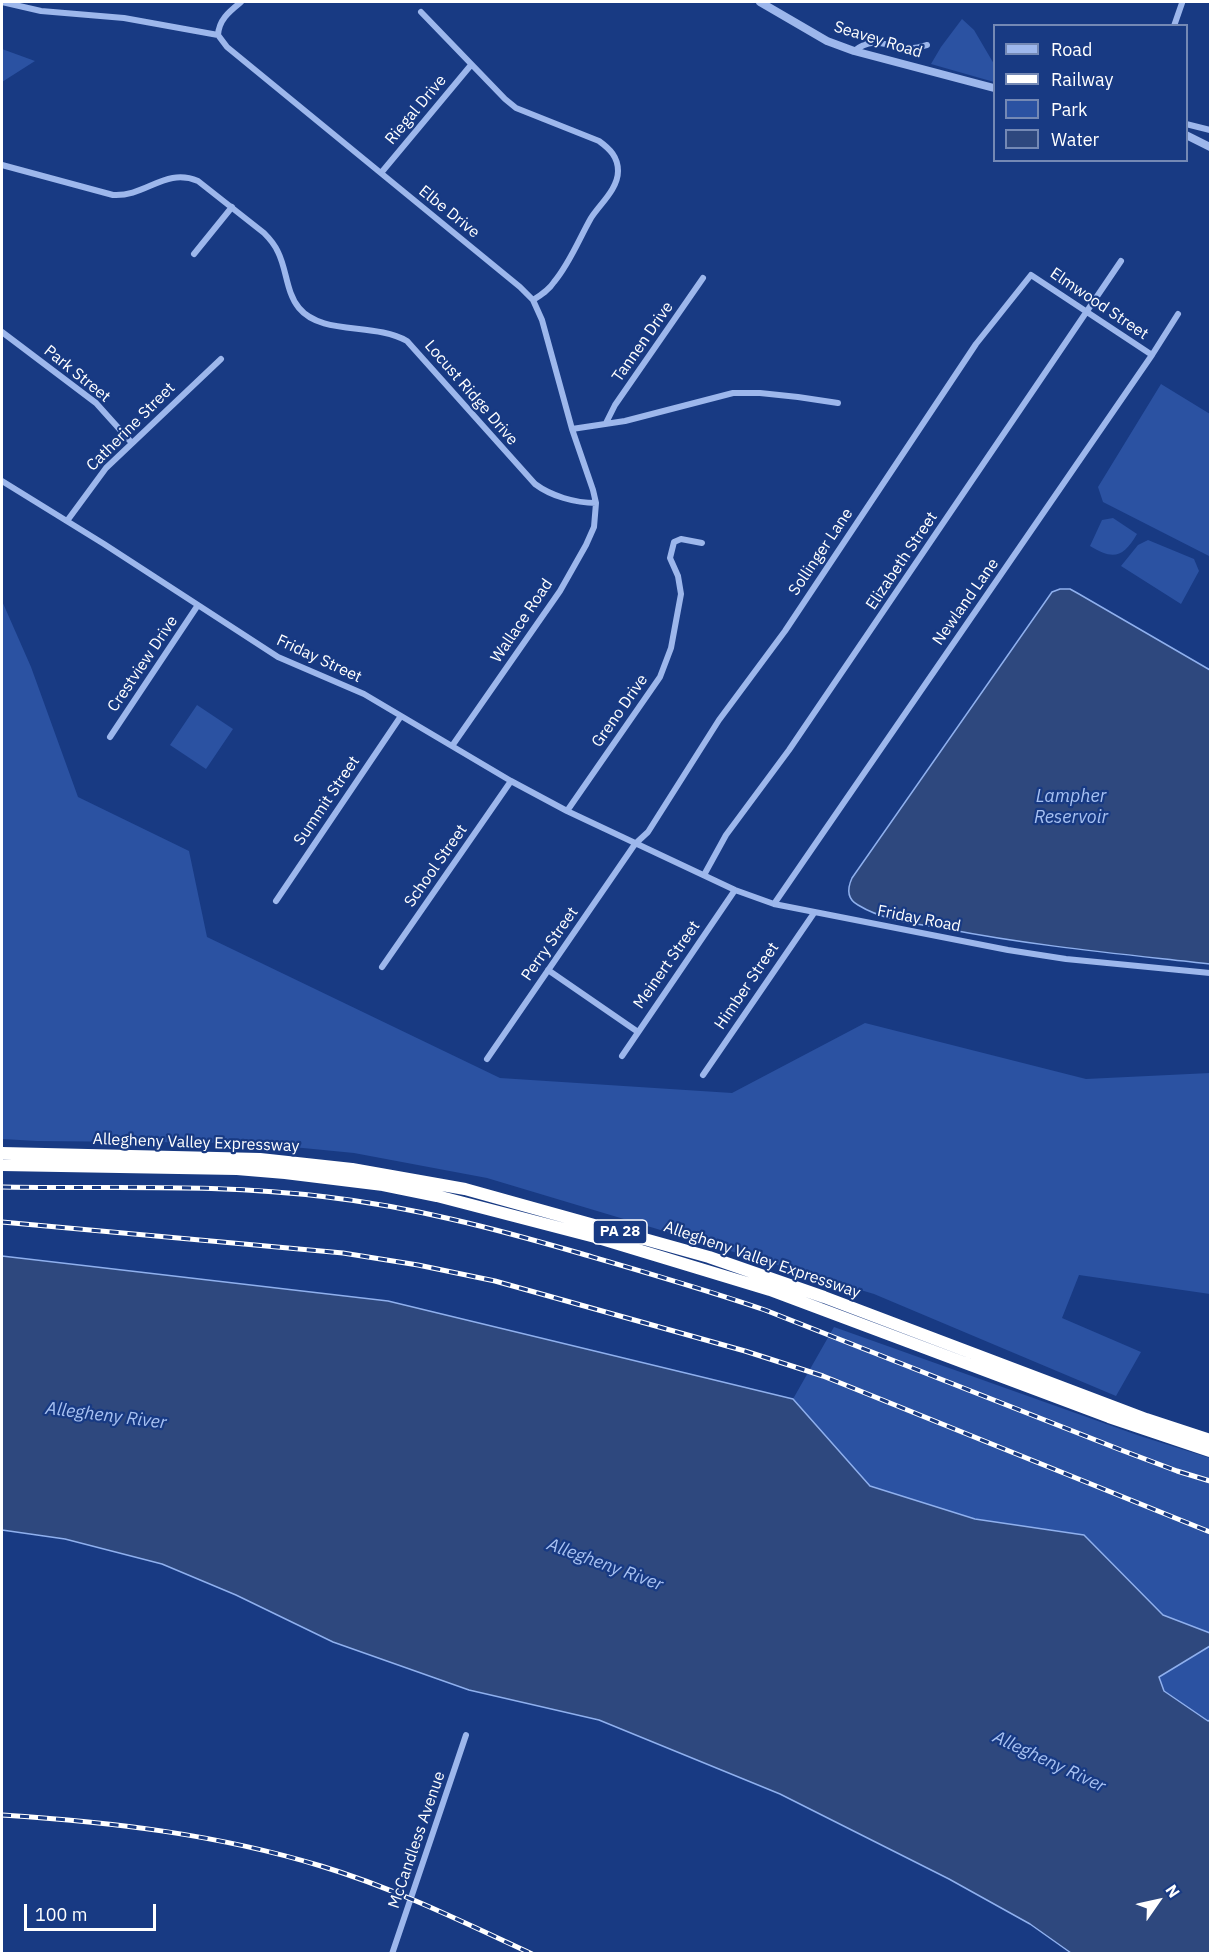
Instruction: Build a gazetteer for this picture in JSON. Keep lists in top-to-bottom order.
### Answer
{
  "streets": {
    "highway": ["Allegheny Valley Expressway", "PA 28"],
    "street": [
      "Seavey Road",
      "Riegal Drive",
      "Elbe Drive",
      "Elmwood Street",
      "Tannen Drive",
      "Park Street",
      "Locust Ridge Drive",
      "Catherine Street",
      "Sollinger Lane",
      "Elizabeth Street",
      "Newland Lane",
      "Wallace Road",
      "Friday Street",
      "Crestview Drive",
      "Greno Drive",
      "Summit Street",
      "School Street",
      "Friday Road",
      "Perry Street",
      "Meinert Street",
      "Himber Street",
      "McCandless Avenue"
    ]
  },
  "crossings": [
    ["Riegal Drive", "Elbe Drive"],
    ["Elbe Drive", "Locust Ridge Drive"],
    ["Elbe Drive", "Wallace Road"],
    ["Elmwood Street", "Sollinger Lane"],
    ["Elmwood Street", "Elizabeth Street"],
    ["Elmwood Street", "Newland Lane"],
    ["Park Street", "Catherine Street"],
    ["Locust Ridge Drive", "Wallace Road"],
    ["Catherine Street", "Friday Street"],
    ["Sollinger Lane", "Friday Street"],
    ["Sollinger Lane", "Friday Road"],
    ["Sollinger Lane", "Perry Street"],
    ["Elizabeth Street", "Friday Road"],
    ["Newland Lane", "Friday Road"],
    ["Wallace Road", "Friday Street"],
    ["Friday Street", "Crestview Drive"],
    ["Friday Street", "Greno Drive"],
    ["Friday Street", "Summit Street"],
    ["Friday Street", "School Street"],
    ["Friday Street", "Friday Road"],
    ["Friday Street", "Perry Street"],
    ["Friday Road", "Perry Street"],
    ["Friday Road", "Meinert Street"],
    ["Friday Road", "Himber Street"]
  ],
  "water": ["Lampher Reservoir", "Allegheny River"],
  "legend": [
    "Road",
    "Railway",
    "Park",
    "Water"
  ],
  "scale_bar": "100 m",
  "north": "top right"
}
